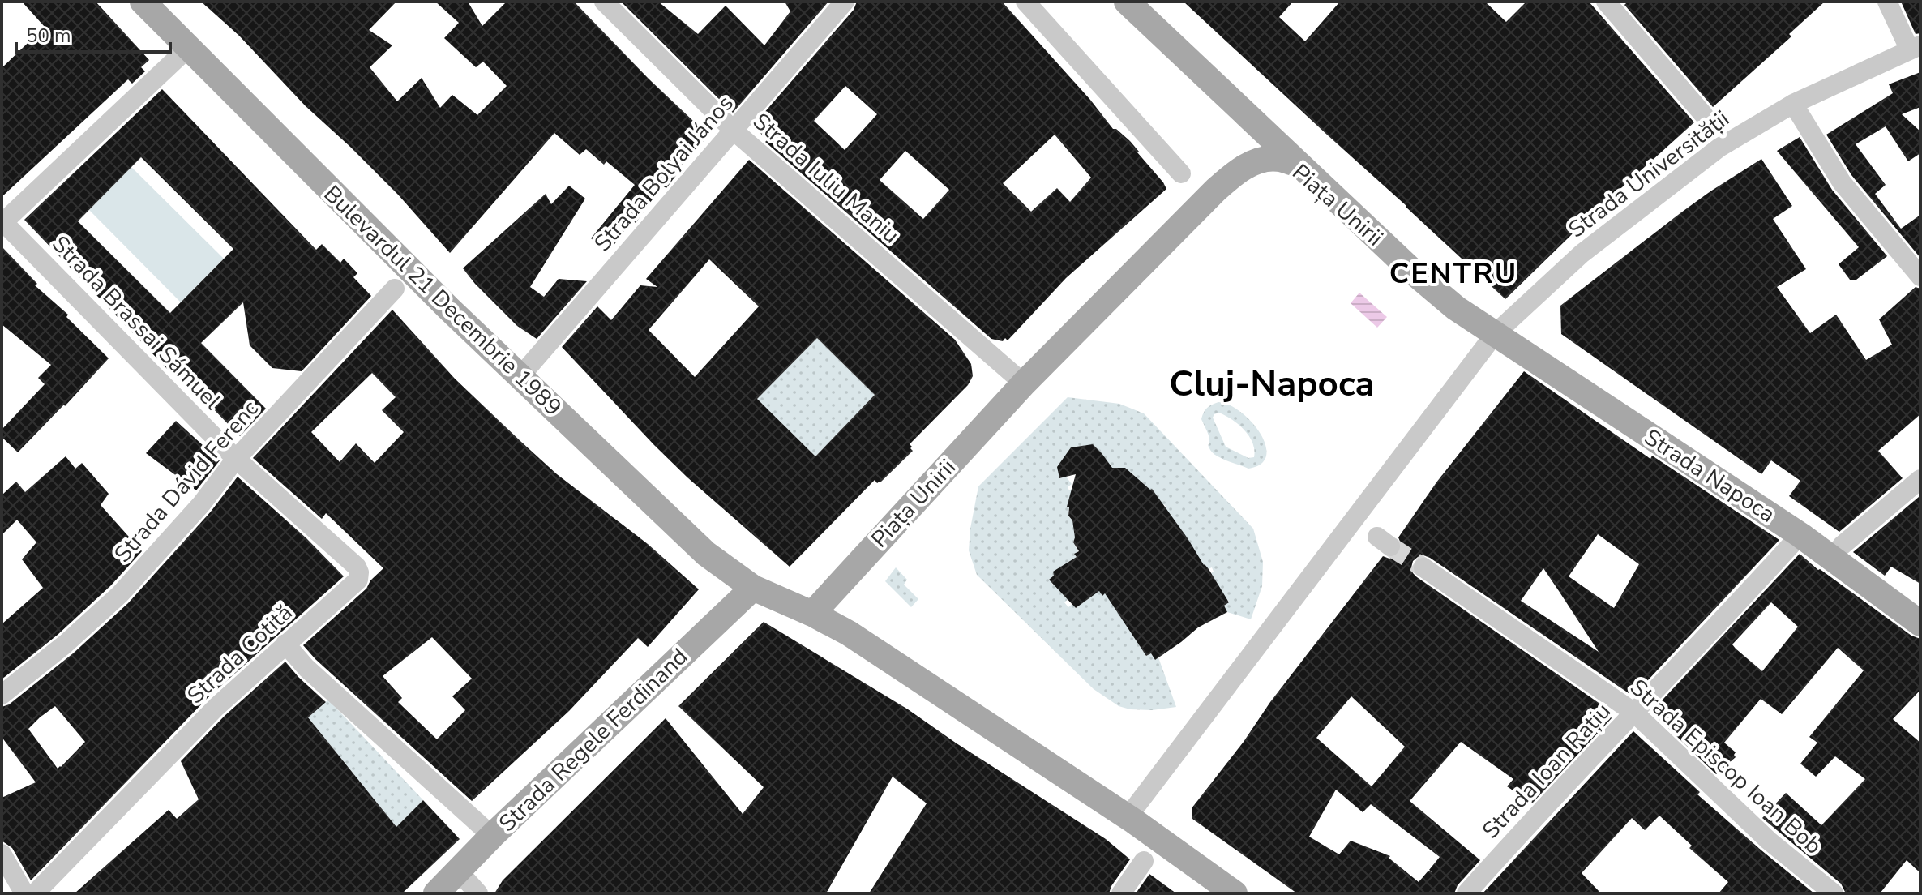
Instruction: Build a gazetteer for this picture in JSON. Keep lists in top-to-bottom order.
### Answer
{
  "streets": {
    "main road": [
      "Piața Unirii",
      "Bulevardul 21 Decembrie 1989",
      "Strada Napoca",
      "Strada Regele Ferdinand"
    ],
    "street": [
      "Strada Bolyai János",
      "Strada Universității",
      "Strada Iuliu Maniu",
      "Strada Brassai Sámuel",
      "Strada Dávid Ferenc",
      "Strada Cotită",
      "Strada Episcop Ioan Bob",
      "Strada Ioan Rațiu"
    ]
  },
  "crossings": [
    ["Strada Bolyai János", "Strada Iuliu Maniu"],
    ["Strada Bolyai János", "Bulevardul 21 Decembrie 1989"],
    ["Strada Universității", "Piața Unirii"],
    ["Strada Universității", "Strada Napoca"],
    ["Strada Iuliu Maniu", "Piața Unirii"],
    ["Piața Unirii", "Strada Napoca"],
    ["Bulevardul 21 Decembrie 1989", "Strada Regele Ferdinand"],
    ["Strada Brassai Sámuel", "Strada Dávid Ferenc"],
    ["Strada Brassai Sámuel", "Strada Cotită"],
    ["Strada Dávid Ferenc", "Strada Cotită"],
    ["Strada Episcop Ioan Bob", "Strada Ioan Rațiu"]
  ],
  "districts": ["CENTRU", "Cluj-Napoca"],
  "scale_bar": "50 m"
}
